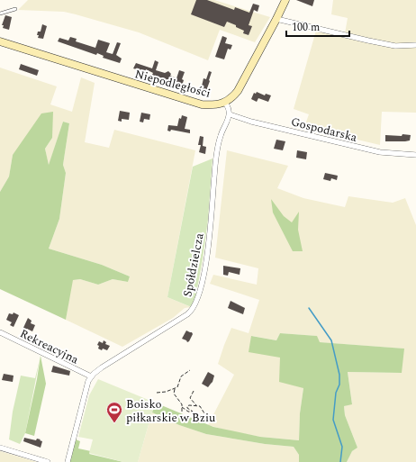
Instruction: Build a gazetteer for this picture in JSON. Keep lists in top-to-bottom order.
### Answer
{
  "streets": {
    "street": [
      "Niepodległości",
      "Gospodarska",
      "Spółdzielcza",
      "Rekreacyjna"
    ]
  },
  "crossings": [
    ["Gospodarska", "Spółdzielcza"],
    ["Spółdzielcza", "Rekreacyjna"]
  ],
  "places": {
    "sports": ["Boisko piłkarskie w Bziu"]
  },
  "scale_bar": "100 m"
}
